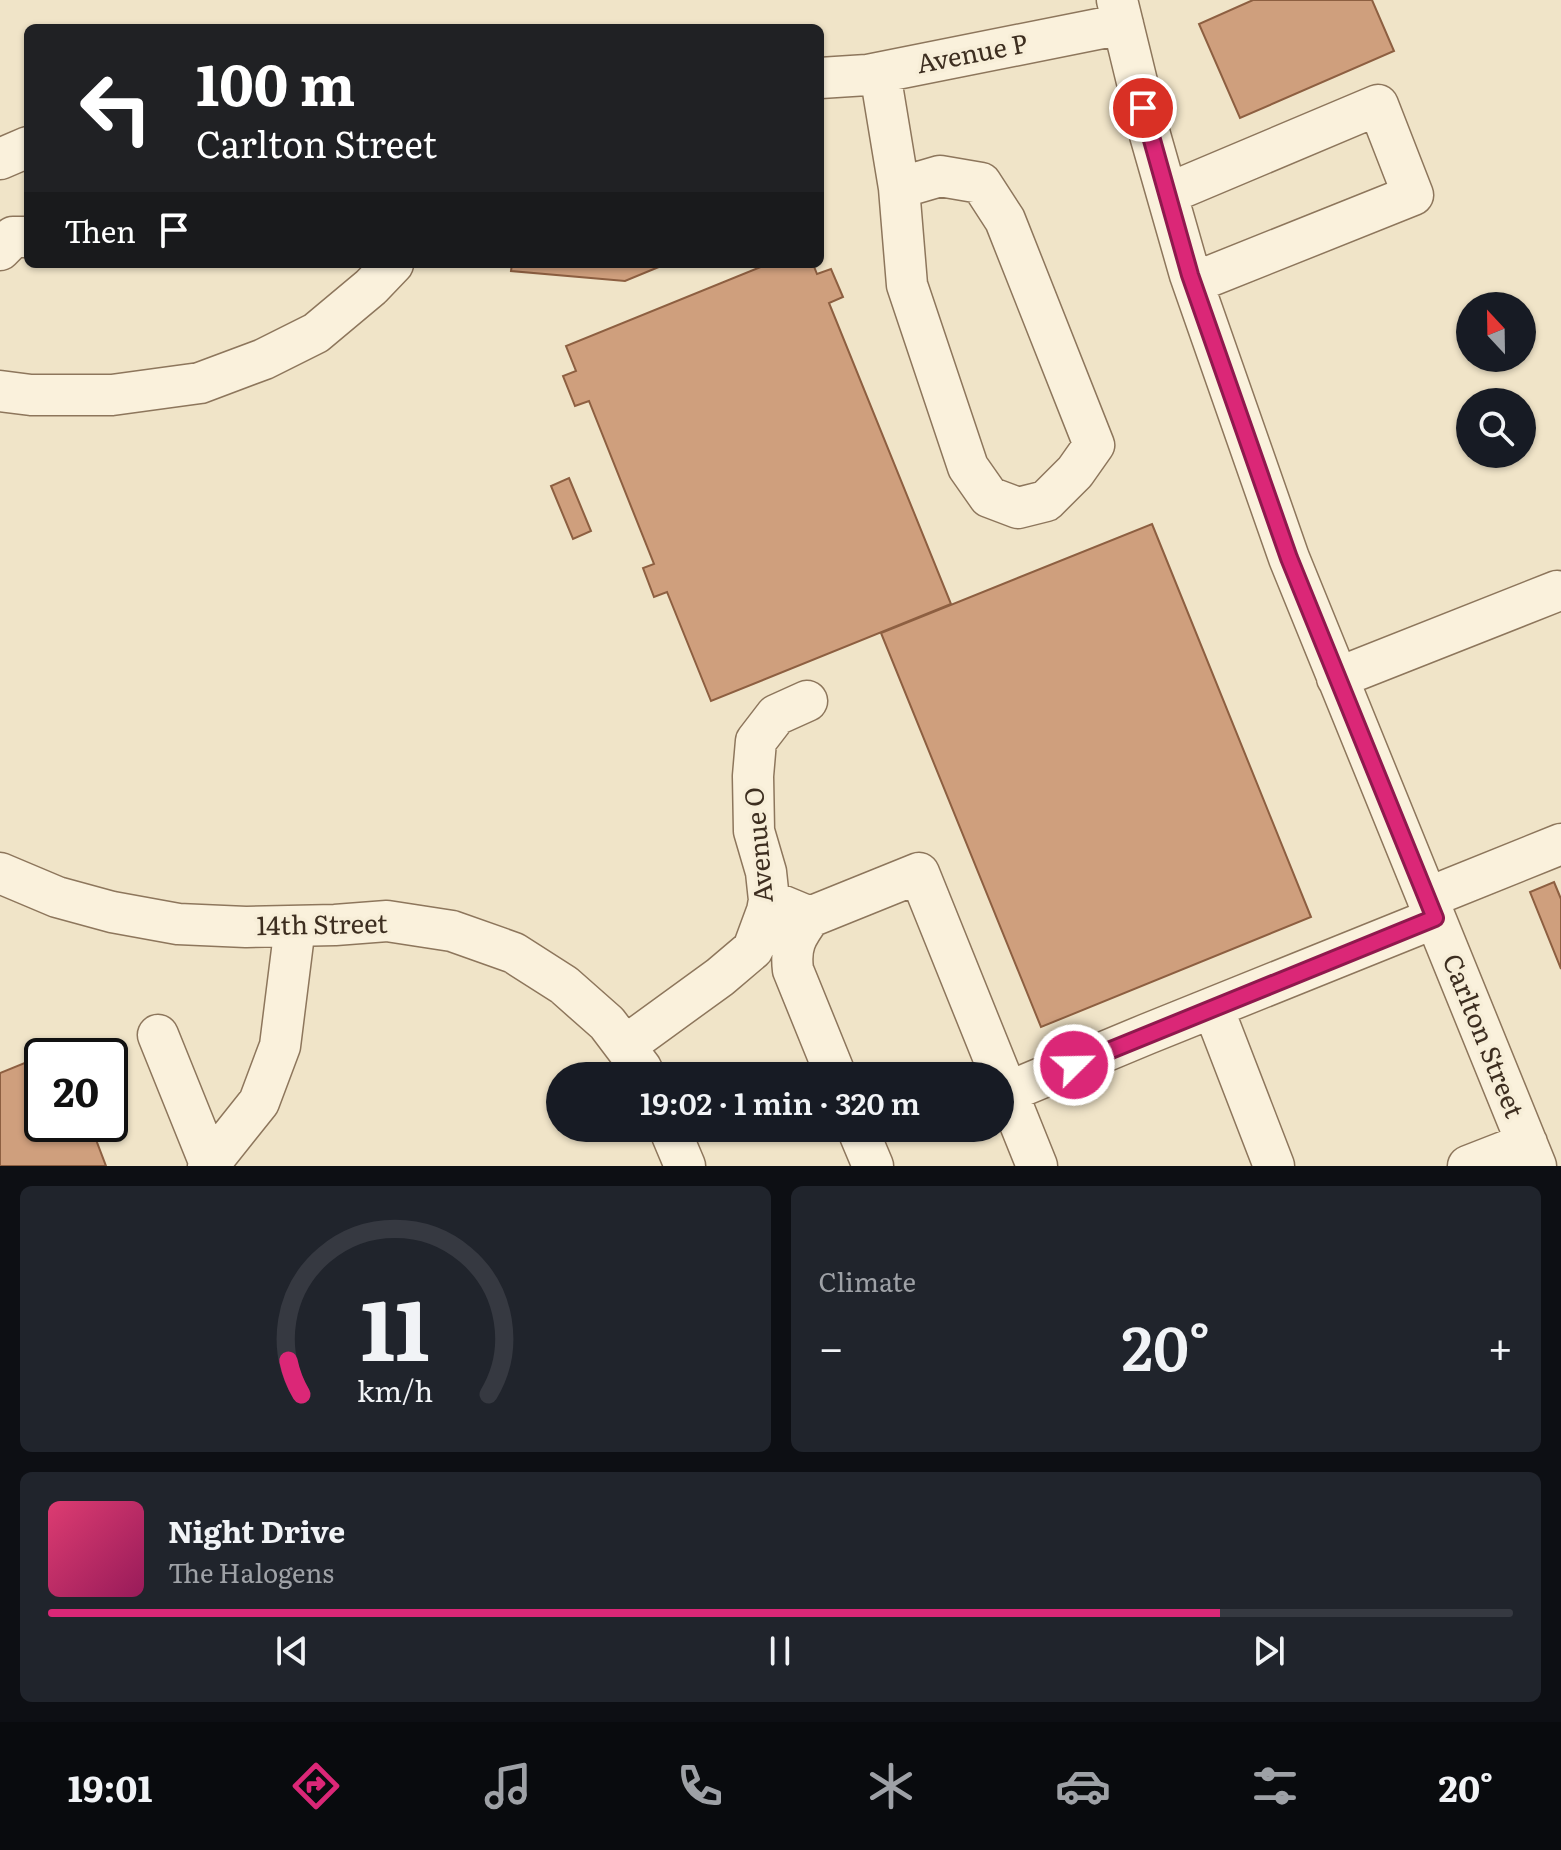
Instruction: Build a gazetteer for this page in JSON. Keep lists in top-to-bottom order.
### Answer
{
  "streets": {
    "street": [
      "Avenue P",
      "Avenue O",
      "14th Street",
      "Carlton Street"
    ]
  },
  "crossings": [
    ["Avenue P", "Carlton Street"],
    ["Avenue O", "14th Street"]
  ],
  "north": "top",
  "page": {
    "turn": ["100 m", "Carlton Street"],
    "then": "Then",
    "limit": "20",
    "trip": "19:02 · 1 min · 320 m",
    "tile": "Climate",
    "heat": ["−", "20°", "+"],
    "song": ["Night Drive", "The Halogens"],
    "tabs": ["19:01", "20°"],
    "gauge": ["11", "km/h"]
  }
}
